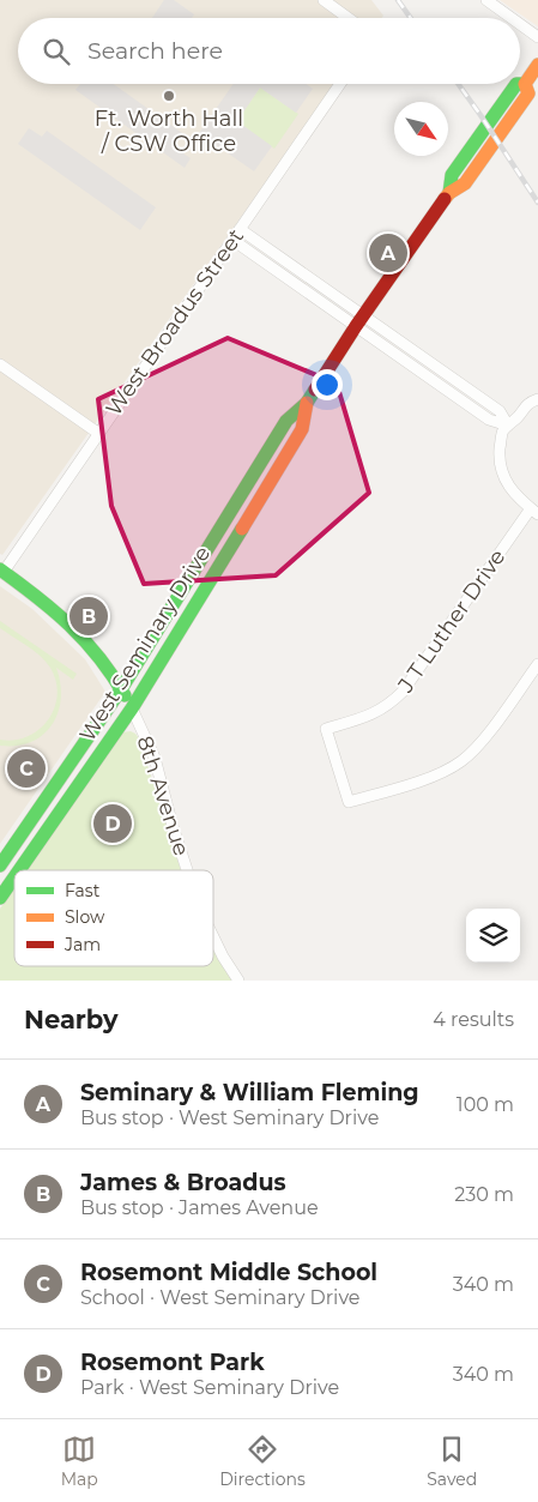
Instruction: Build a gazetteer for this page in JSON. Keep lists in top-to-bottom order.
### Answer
{
  "streets": {
    "main road": ["West Seminary Drive"],
    "street": ["West Broadus Street", "J T Luther Drive", "8th Avenue"]
  },
  "crossings": [
    ["West Seminary Drive", "8th Avenue"]
  ],
  "places": ["Ft. Worth Hall / CSW Office"],
  "legend": ["Fast", "Slow", "Jam"],
  "north": "bottom right",
  "page": {
    "search": "Search here",
    "pins": [
      "A",
      "B",
      "C",
      "D"
    ],
    "heading": ["Nearby", "4 results"],
    "list": [
      {
        "mark": "A",
        "name": "Seminary & William Fleming",
        "note": "Bus stop · West Seminary Drive",
        "value": "100 m"
      },
      {
        "mark": "B",
        "name": "James & Broadus",
        "note": "Bus stop · James Avenue",
        "value": "230 m"
      },
      {
        "mark": "C",
        "name": "Rosemont Middle School",
        "note": "School · West Seminary Drive",
        "value": "340 m"
      },
      {
        "mark": "D",
        "name": "Rosemont Park",
        "note": "Park · West Seminary Drive",
        "value": "340 m"
      }
    ],
    "nav": ["Map", "Directions", "Saved"]
  }
}
